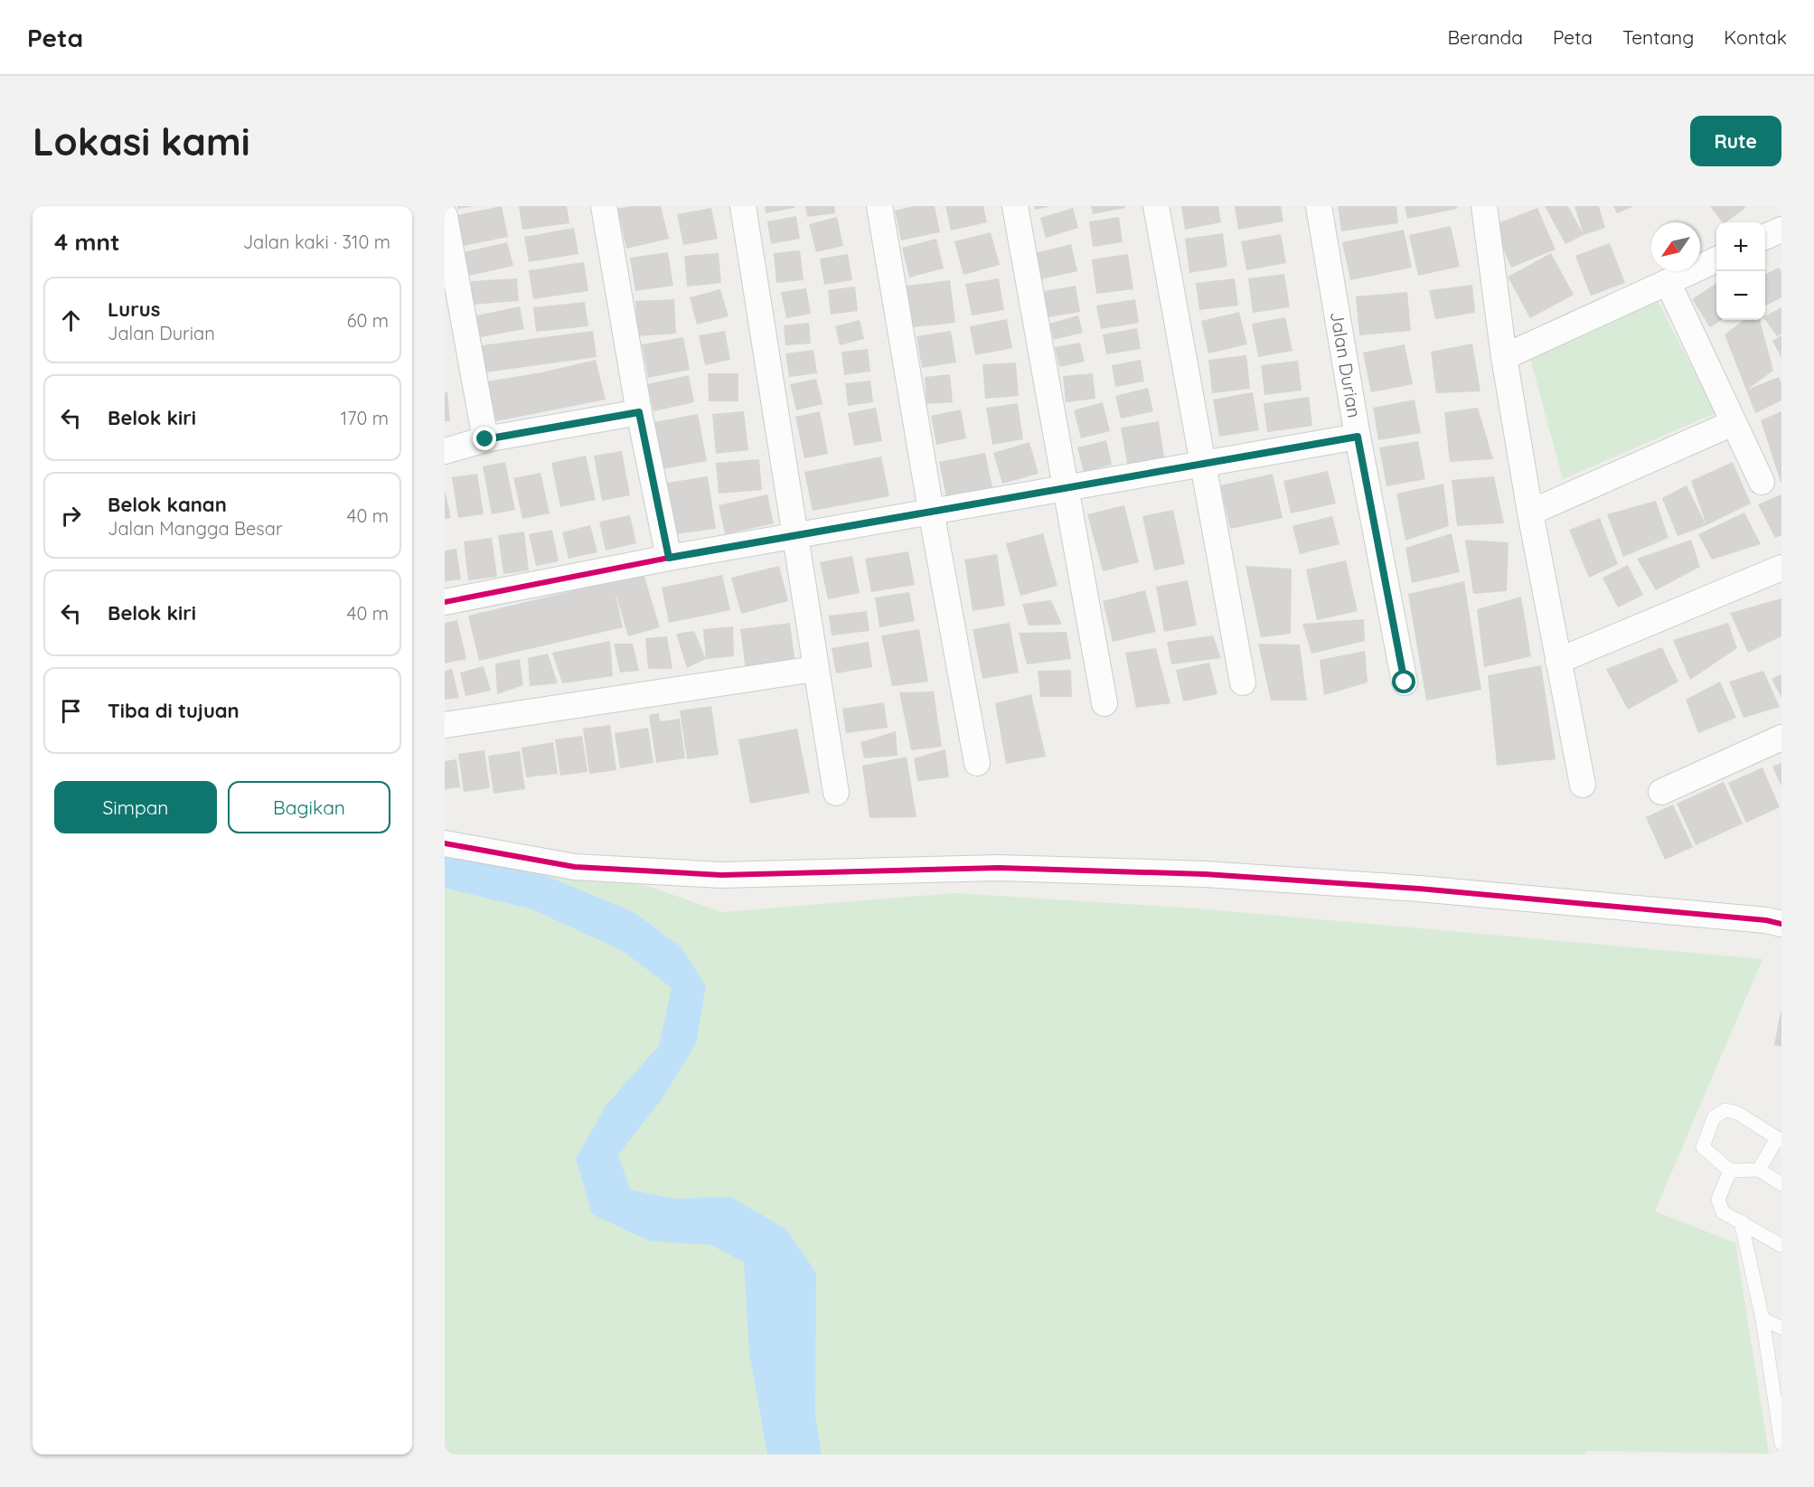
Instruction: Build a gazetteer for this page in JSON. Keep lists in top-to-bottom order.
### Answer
{
  "streets": {
    "street": ["Jalan Durian"]
  },
  "north": "bottom left",
  "page": {
    "header": "Peta",
    "nav": [
      "Beranda",
      "Peta",
      "Tentang",
      "Kontak"
    ],
    "buttons": [
      "Rute",
      ["Simpan", "Bagikan"]
    ],
    "title": "Lokasi kami",
    "heading": ["4 mnt", "Jalan kaki · 310 m"],
    "map_buttons": ["+", "−"],
    "list": [
      ["Lurus", "Jalan Durian", "60 m"],
      ["Belok kiri", "170 m"],
      ["Belok kanan", "Jalan Mangga Besar", "40 m"],
      ["Belok kiri", "40 m"],
      "Tiba di tujuan"
    ]
  }
}
